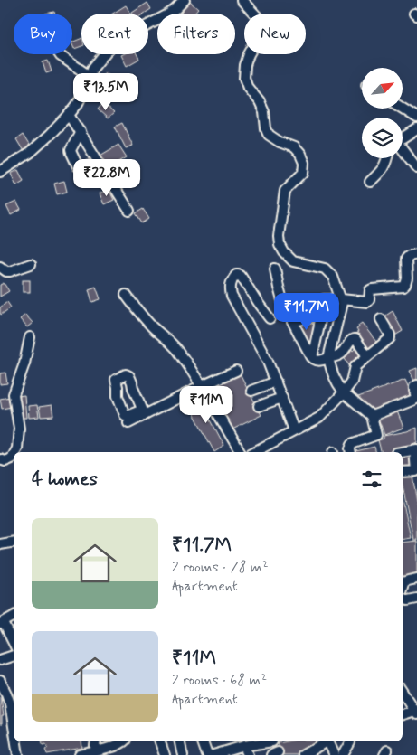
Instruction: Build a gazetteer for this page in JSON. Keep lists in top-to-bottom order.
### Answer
{
  "north": "top right",
  "page": {
    "chip": [
      "Buy",
      "Rent",
      "Filters",
      "New"
    ],
    "price": [
      "₹13.5M",
      "₹22.8M",
      "₹11.7M",
      "₹11M"
    ],
    "heading": "4 homes",
    "list": [
      {
        "name": "₹11.7M",
        "note": "2 rooms · 78 m² · Apartment"
      },
      {
        "name": "₹11M",
        "note": "2 rooms · 68 m² · Apartment"
      }
    ]
  }
}
